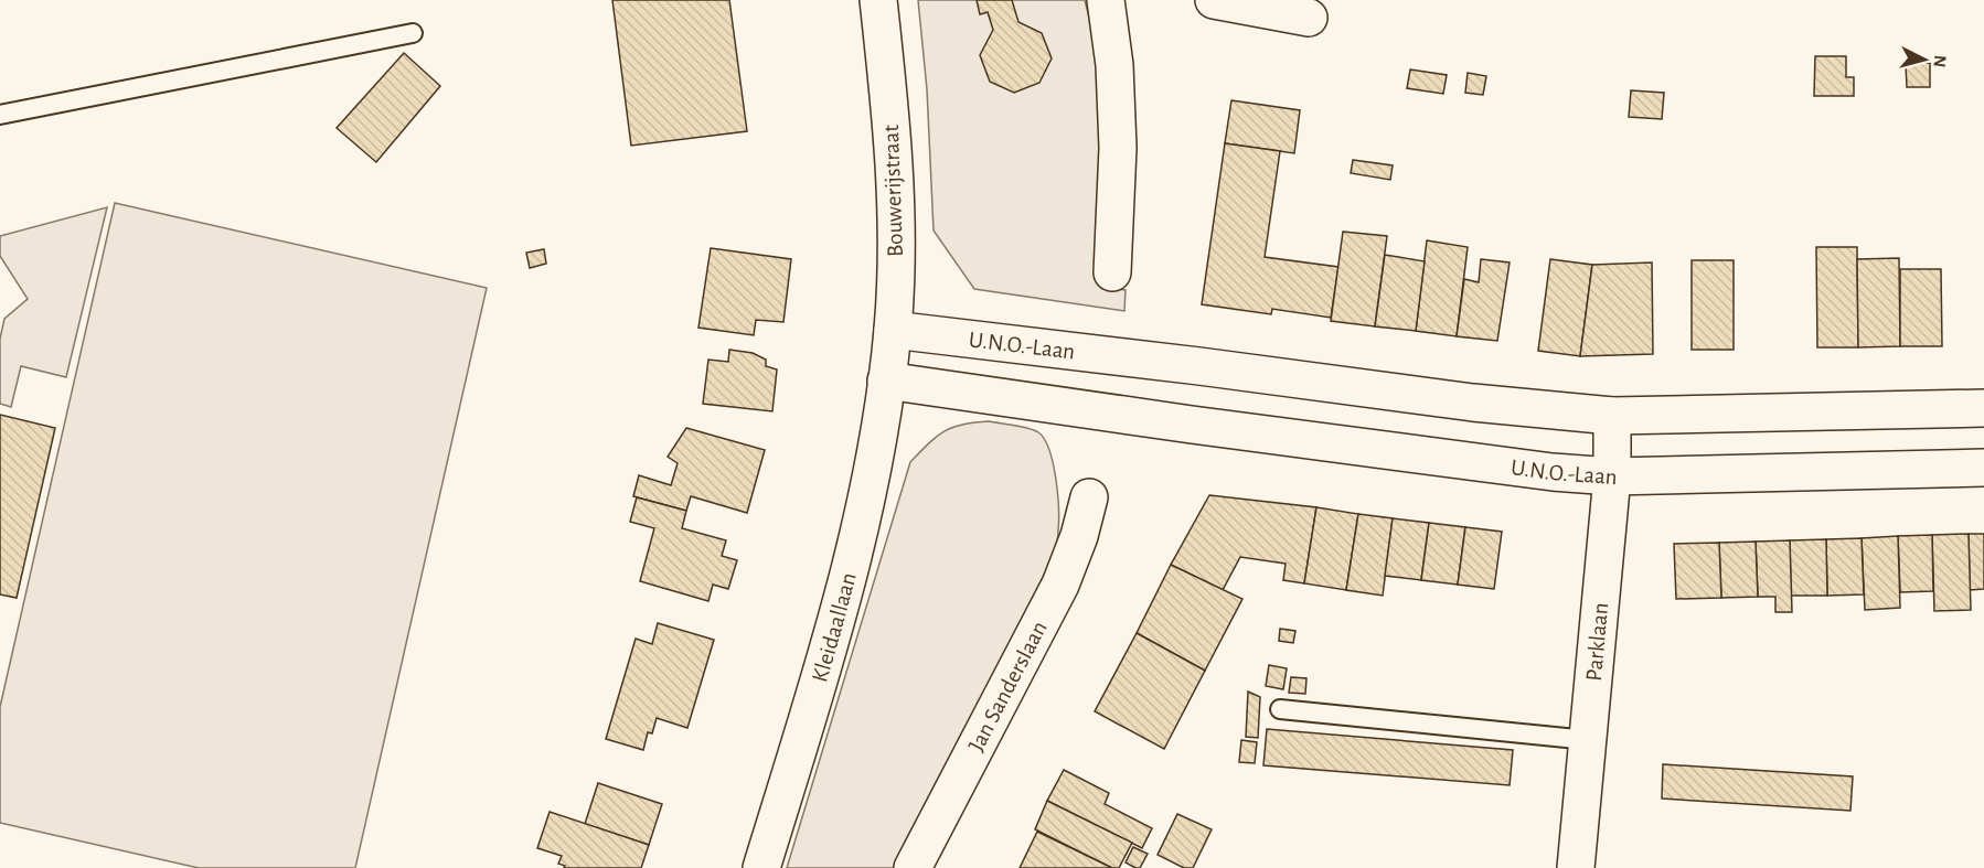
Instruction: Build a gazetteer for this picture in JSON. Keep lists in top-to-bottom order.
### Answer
{
  "streets": {
    "street": [
      "Bouwerijstraat",
      "U.N.O.-Laan",
      "Kleidaallaan",
      "Parklaan",
      "Jan Sanderslaan"
    ]
  },
  "crossings": [
    ["Bouwerijstraat", "U.N.O.-Laan"],
    ["Bouwerijstraat", "Kleidaallaan"],
    ["U.N.O.-Laan", "Kleidaallaan"],
    ["U.N.O.-Laan", "Parklaan"]
  ],
  "north": "right"
}
